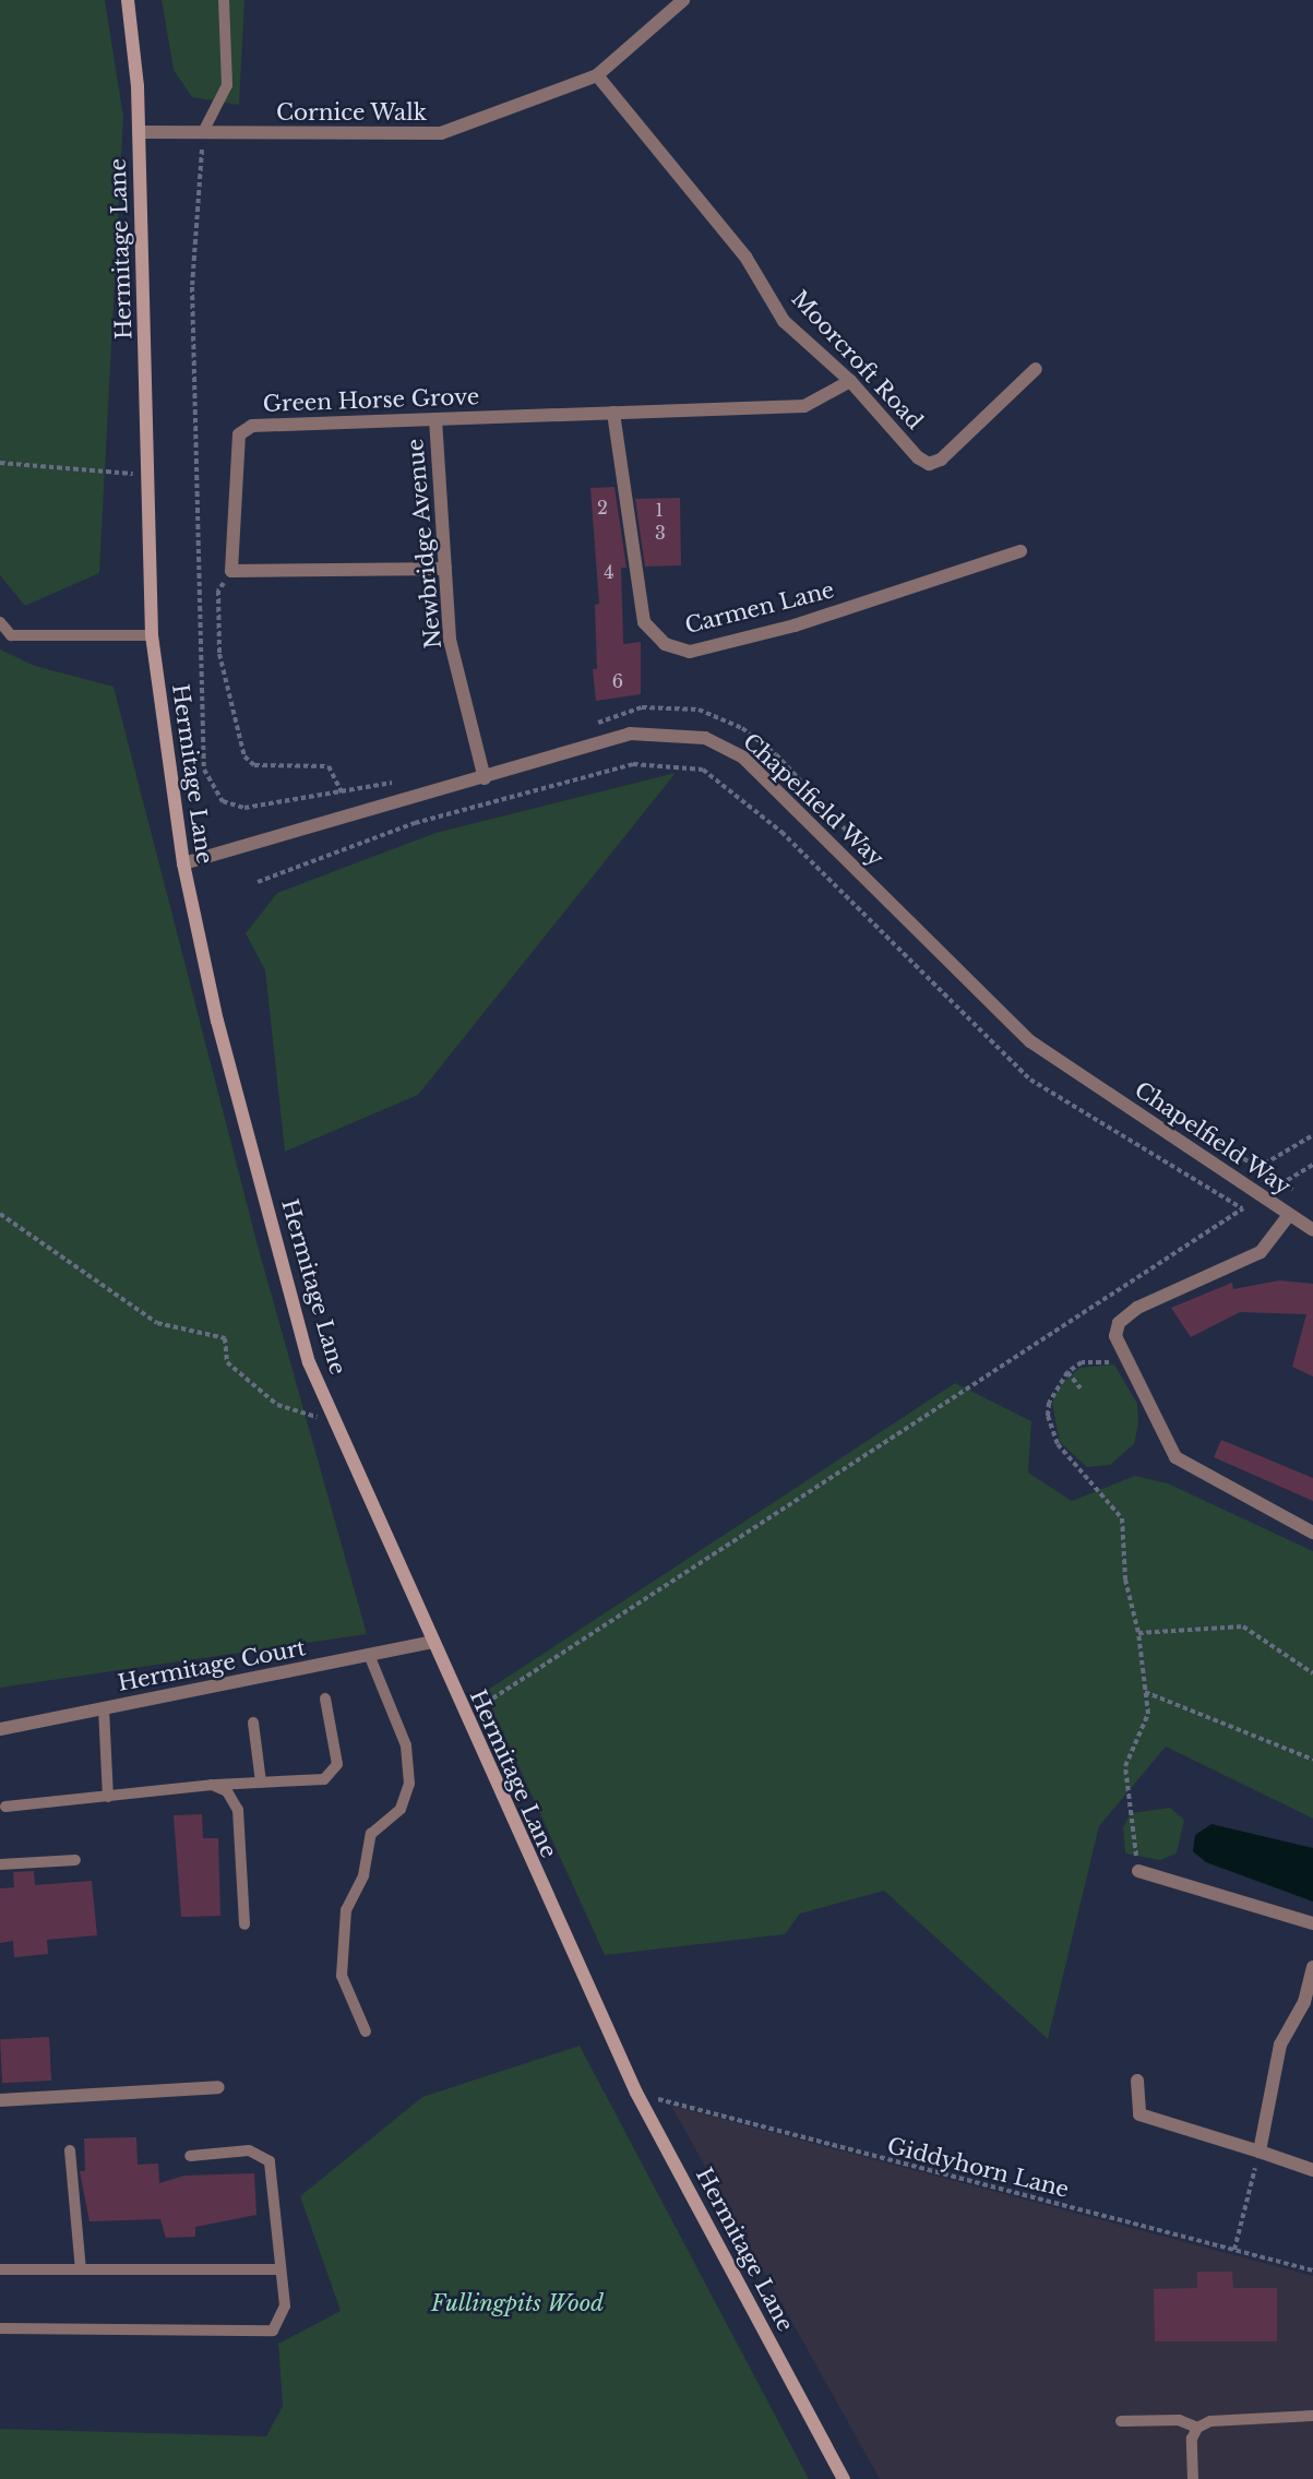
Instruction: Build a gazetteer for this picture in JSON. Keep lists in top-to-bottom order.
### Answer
{
  "streets": {
    "main road": ["Hermitage Lane"],
    "street": [
      "Cornice Walk",
      "Moorcroft Road",
      "Green Horse Grove",
      "Newbridge Avenue",
      "Carmen Lane",
      "Chapelfield Way",
      "Hermitage Court"
    ],
    "path": ["Giddyhorn Lane"]
  },
  "crossings": [
    ["Cornice Walk", "Hermitage Lane"],
    ["Cornice Walk", "Moorcroft Road"],
    ["Hermitage Lane", "Chapelfield Way"],
    ["Hermitage Lane", "Hermitage Court"],
    ["Hermitage Lane", "Giddyhorn Lane"],
    ["Moorcroft Road", "Green Horse Grove"],
    ["Green Horse Grove", "Newbridge Avenue"],
    ["Green Horse Grove", "Carmen Lane"],
    ["Newbridge Avenue", "Chapelfield Way"]
  ],
  "parks": ["Fullingpits Wood"],
  "house_numbers": [
    "2",
    "1",
    "3",
    "4",
    "6"
  ]
}
